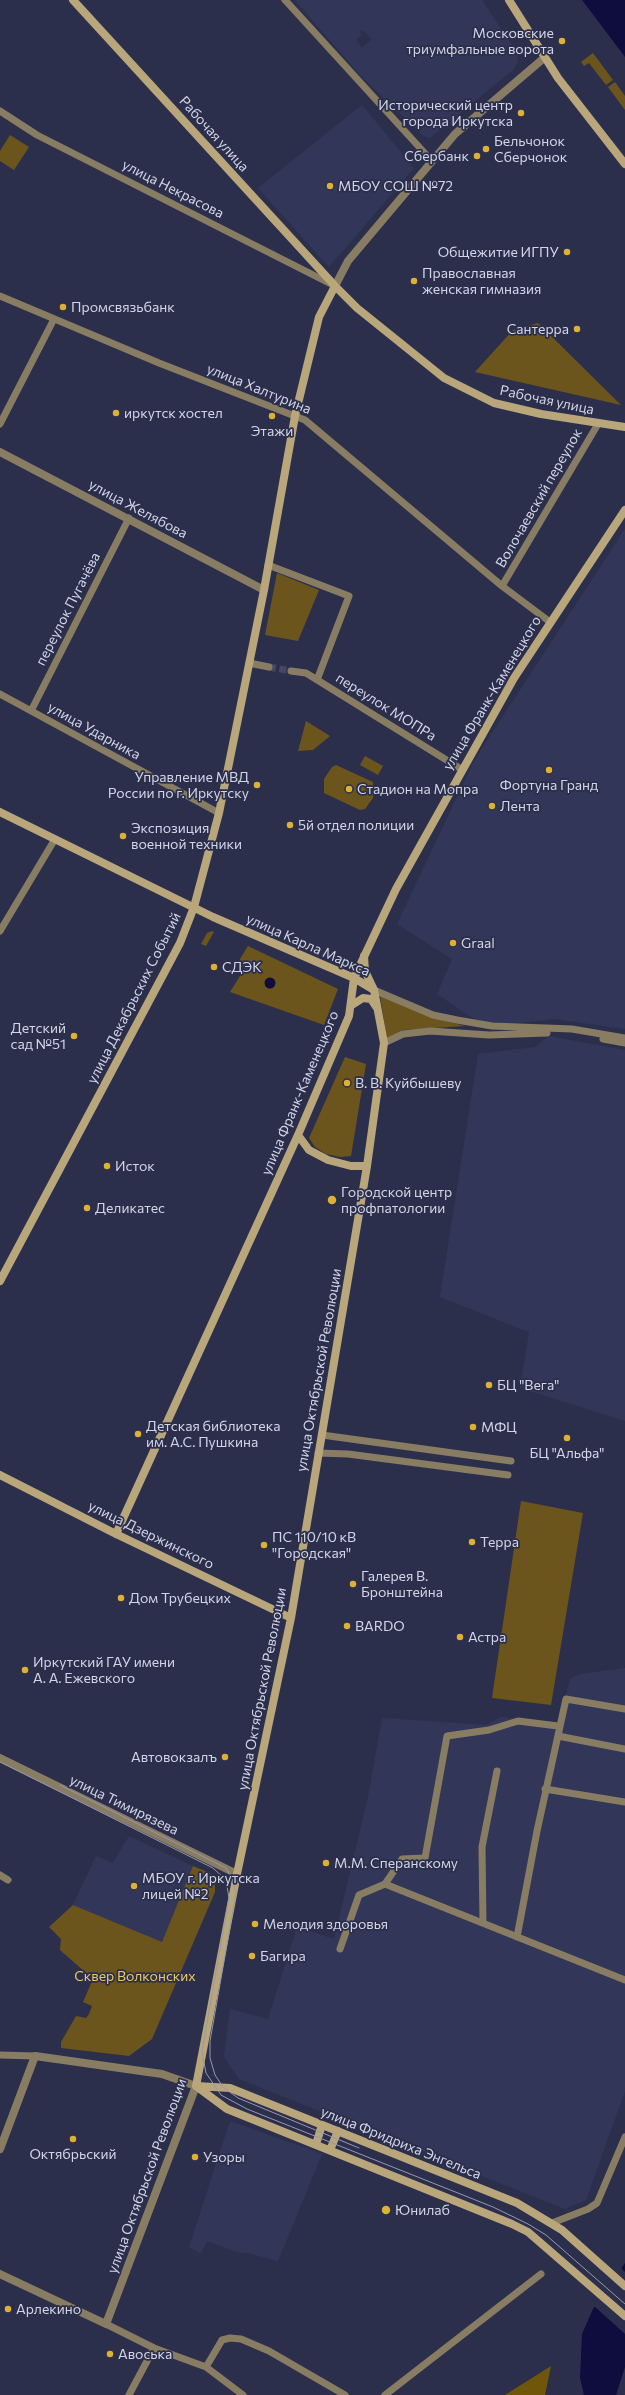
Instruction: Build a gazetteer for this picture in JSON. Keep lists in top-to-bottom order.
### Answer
{
  "streets": {
    "main road": [
      "Рабочая улица",
      "улица Франк-Каменецкого",
      "улица Карла Маркса",
      "улица Декабрьских Событий",
      "улица Октябрьской Революции",
      "улица Дзержинского",
      "улица Фридриха Энгельса"
    ],
    "street": [
      "улица Некрасова",
      "улица Халтурина",
      "Волочаевский переулок",
      "улица Желябова",
      "переулок Пугачёва",
      "переулок МОПРа",
      "улица Ударника",
      "улица Тимирязева"
    ]
  },
  "crossings": [
    ["Рабочая улица", "улица Некрасова"],
    ["Рабочая улица", "Волочаевский переулок"],
    ["улица Халтурина", "Волочаевский переулок"],
    ["улица Халтурина", "улица Франк-Каменецкого"],
    ["улица Желябова", "переулок Пугачёва"],
    ["улица Желябова", "улица Декабрьских Событий"],
    ["переулок Пугачёва", "улица Ударника"],
    ["улица Франк-Каменецкого", "переулок МОПРа"],
    ["улица Франк-Каменецкого", "улица Карла Маркса"],
    ["улица Франк-Каменецкого", "улица Октябрьской Революции"],
    ["улица Франк-Каменецкого", "улица Дзержинского"],
    ["улица Ударника", "улица Декабрьских Событий"],
    ["улица Карла Маркса", "улица Декабрьских Событий"],
    ["улица Карла Маркса", "улица Октябрьской Революции"],
    ["улица Октябрьской Революции", "улица Дзержинского"],
    ["улица Октябрьской Революции", "улица Тимирязева"],
    ["улица Октябрьской Революции", "улица Фридриха Энгельса"]
  ],
  "parks": ["Сквер Волконских"],
  "places": [
    "Московские триумфальные ворота",
    "Исторический центр города Иркутска",
    "Бельчонок Сберчонок",
    "Сбербанк",
    "МБОУ СОШ №72",
    "Общежитие ИГПУ",
    "Православная женская гимназия",
    "Промсвязьбанк",
    "Сантерра",
    "иркутск хостел",
    "Этажи",
    "Фортуна Гранд",
    "Управление МВД России по г. Иркутску",
    "Стадион на Мопра",
    "Лента",
    "5й отдел полиции",
    "Экспозиция военной техники",
    "Graal",
    "СДЭК",
    "Детский сад №51",
    "В. В. Куйбышеву",
    "Исток",
    "Городской центр профпатологии",
    "Деликатес",
    "БЦ \"Вега\"",
    "МФЦ",
    "Детская библиотека им. А.С. Пушкина",
    "БЦ \"Альфа\"",
    "Терра",
    "ПС 110/10 кВ \"Городская\"",
    "Галерея В. Бронштейна",
    "Дом Трубецких",
    "BARDO",
    "Астра",
    "Иркутский ГАУ имени А. А. Ежевского",
    "Автовокзалъ",
    "М.М. Сперанскому",
    "МБОУ г. Иркутска лицей №2",
    "Мелодия здоровья",
    "Багира",
    "Октябрьский",
    "Узоры",
    "Юнилаб",
    "Арлекино",
    "Авоська"
  ]
}
